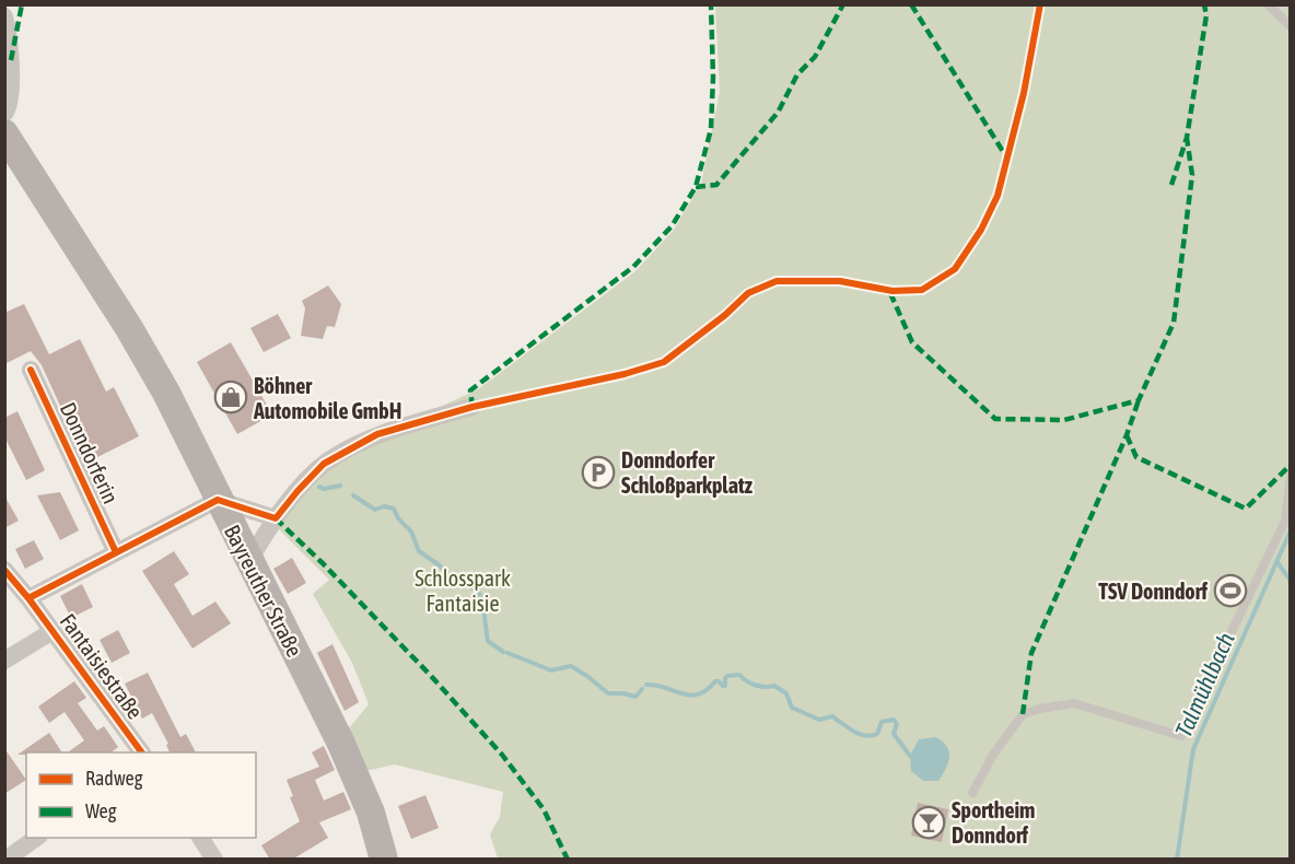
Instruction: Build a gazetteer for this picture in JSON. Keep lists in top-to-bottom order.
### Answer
{
  "streets": {
    "main road": ["Bayreuther Straße"],
    "street": ["Donndorferin", "Fantaisiestraße"]
  },
  "water": ["Talmühlbach"],
  "parks": ["Schlosspark Fantaisie"],
  "places": {
    "shop": ["Böhner Automobile GmbH"],
    "parking": ["Donndorfer Schloßparkplatz"],
    "sports": ["TSV Donndorf"],
    "bar": ["Sportheim Donndorf"]
  },
  "legend": ["Radweg", "Weg"]
}
